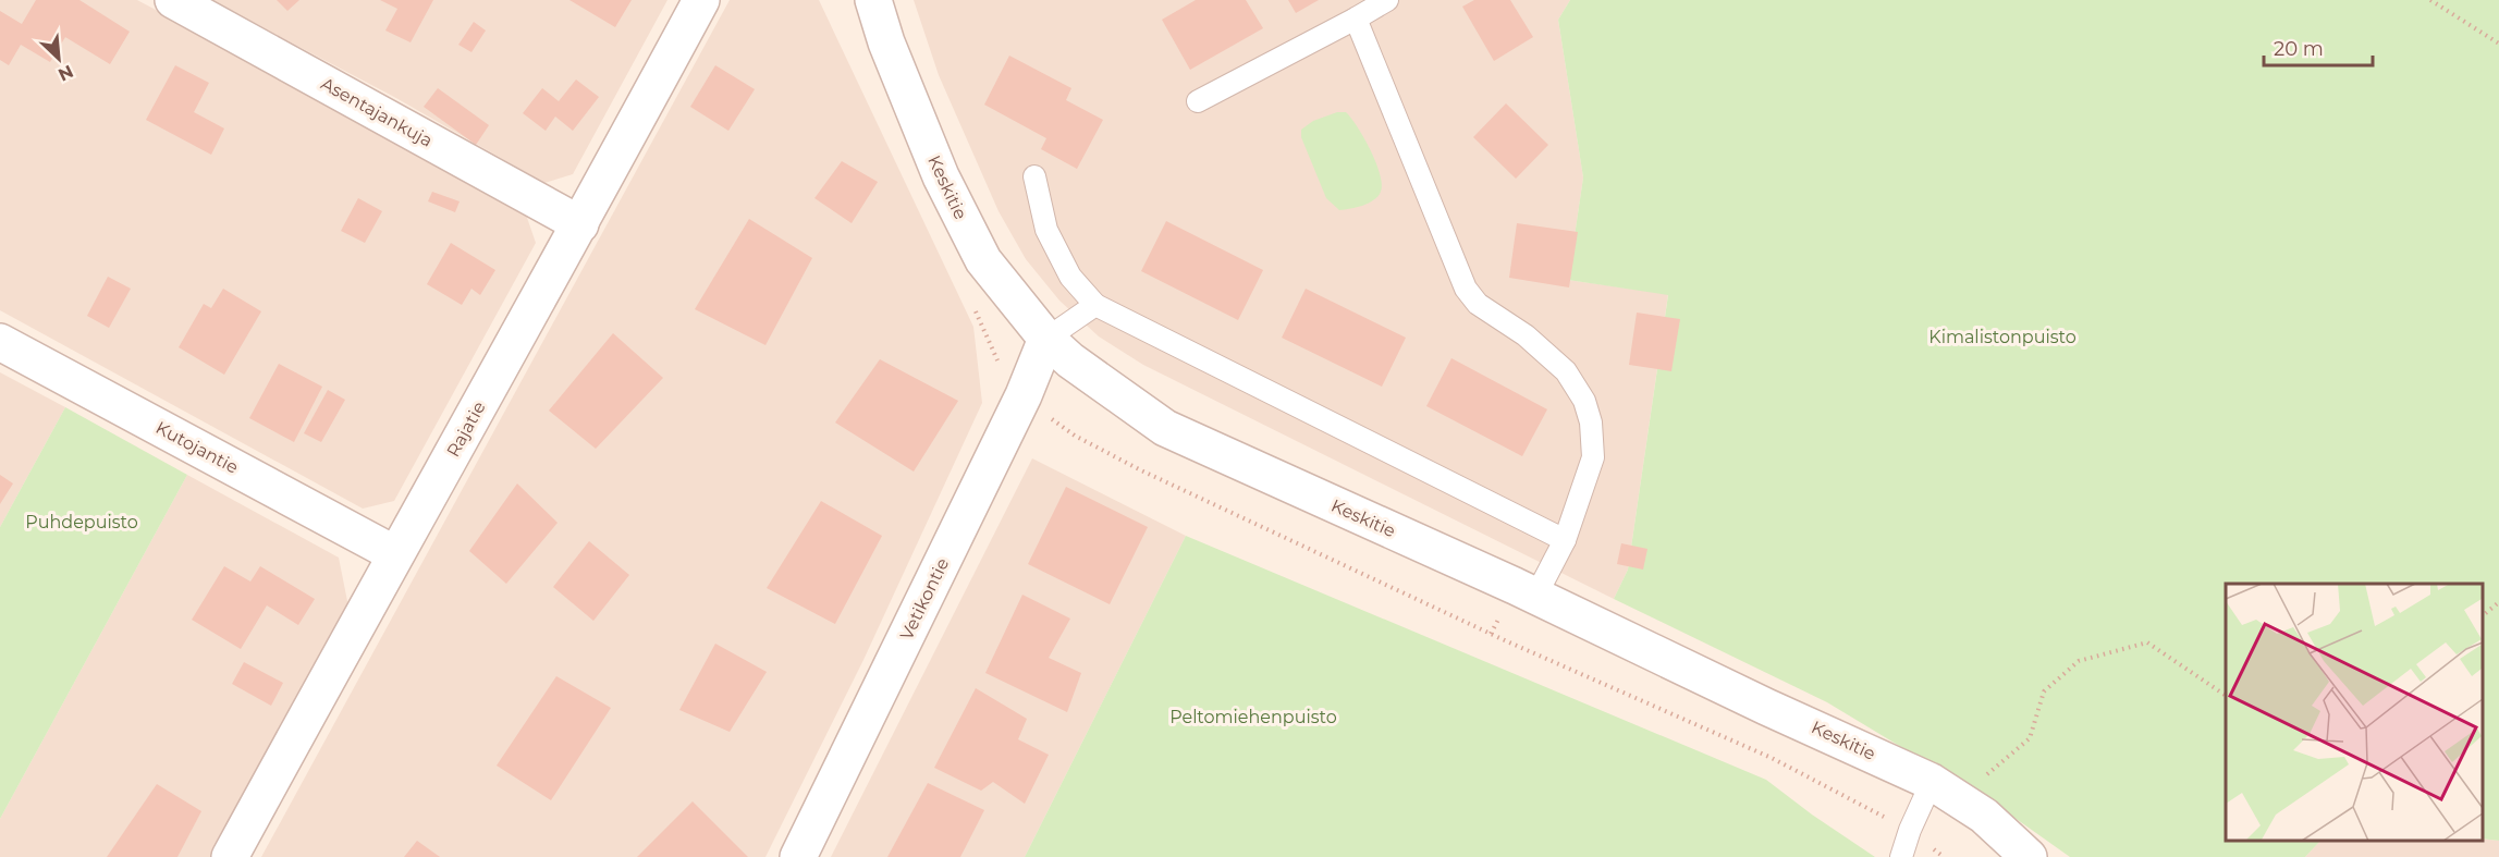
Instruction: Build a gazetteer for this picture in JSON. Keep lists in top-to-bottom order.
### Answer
{
  "streets": {
    "street": [
      "Asentajankuja",
      "Keskitie",
      "Rajatie",
      "Kutojantie",
      "Vetikontie"
    ]
  },
  "crossings": [
    ["Asentajankuja", "Rajatie"],
    ["Keskitie", "Vetikontie"],
    ["Rajatie", "Kutojantie"]
  ],
  "parks": ["Kimalistonpuisto", "Puhdepuisto", "Peltomiehenpuisto"],
  "scale_bar": "20 m",
  "north": "bottom right"
}
